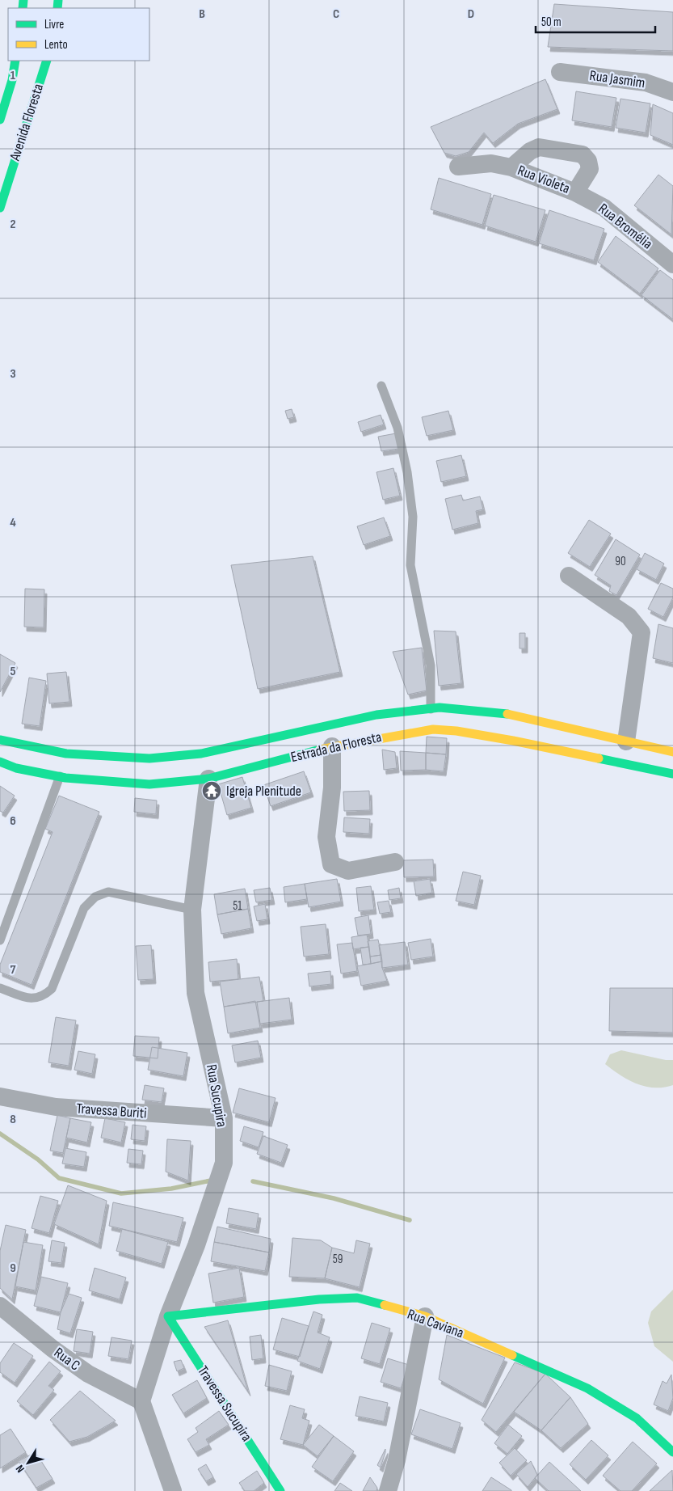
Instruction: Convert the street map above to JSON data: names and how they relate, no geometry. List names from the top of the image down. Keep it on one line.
{"streets":{"main road":["Avenida Floresta","Estrada da Floresta","Rua Caviana","Travessa Sucupira"],"street":["Rua Jasmim","Rua Violeta","Rua Bromélia","Rua Sucupira","Travessa Buriti","Rua C"]},"crossings":[["Rua Violeta","Rua Bromélia"],["Estrada da Floresta","Rua Sucupira"],["Rua Sucupira","Travessa Buriti"],["Rua Sucupira","Rua Caviana"],["Rua Sucupira","Rua C"],["Rua Sucupira","Travessa Sucupira"],["Rua Caviana","Travessa Sucupira"]],"places":{"temple":["Igreja Plenitude"]},"house_numbers":["90","51","59"],"legend":["Livre","Lento"],"scale_bar":"50 m","north":"bottom left","grid":{"columns":["B","C","D"],"rows":["1","2","3","4","5","6","7","8","9"]}}
